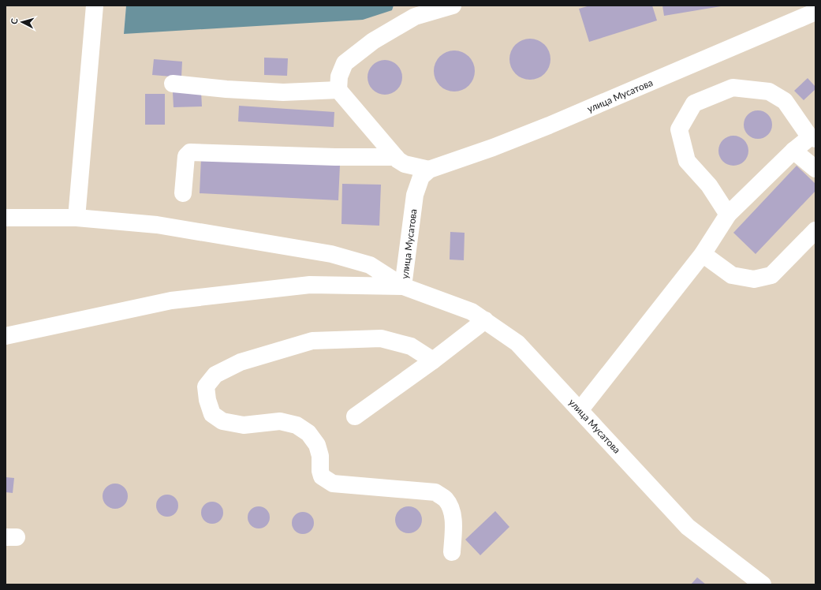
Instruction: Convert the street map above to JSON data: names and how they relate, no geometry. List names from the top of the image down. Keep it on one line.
{"streets":{"lane":["улица Мусатова"]},"north":"left"}
